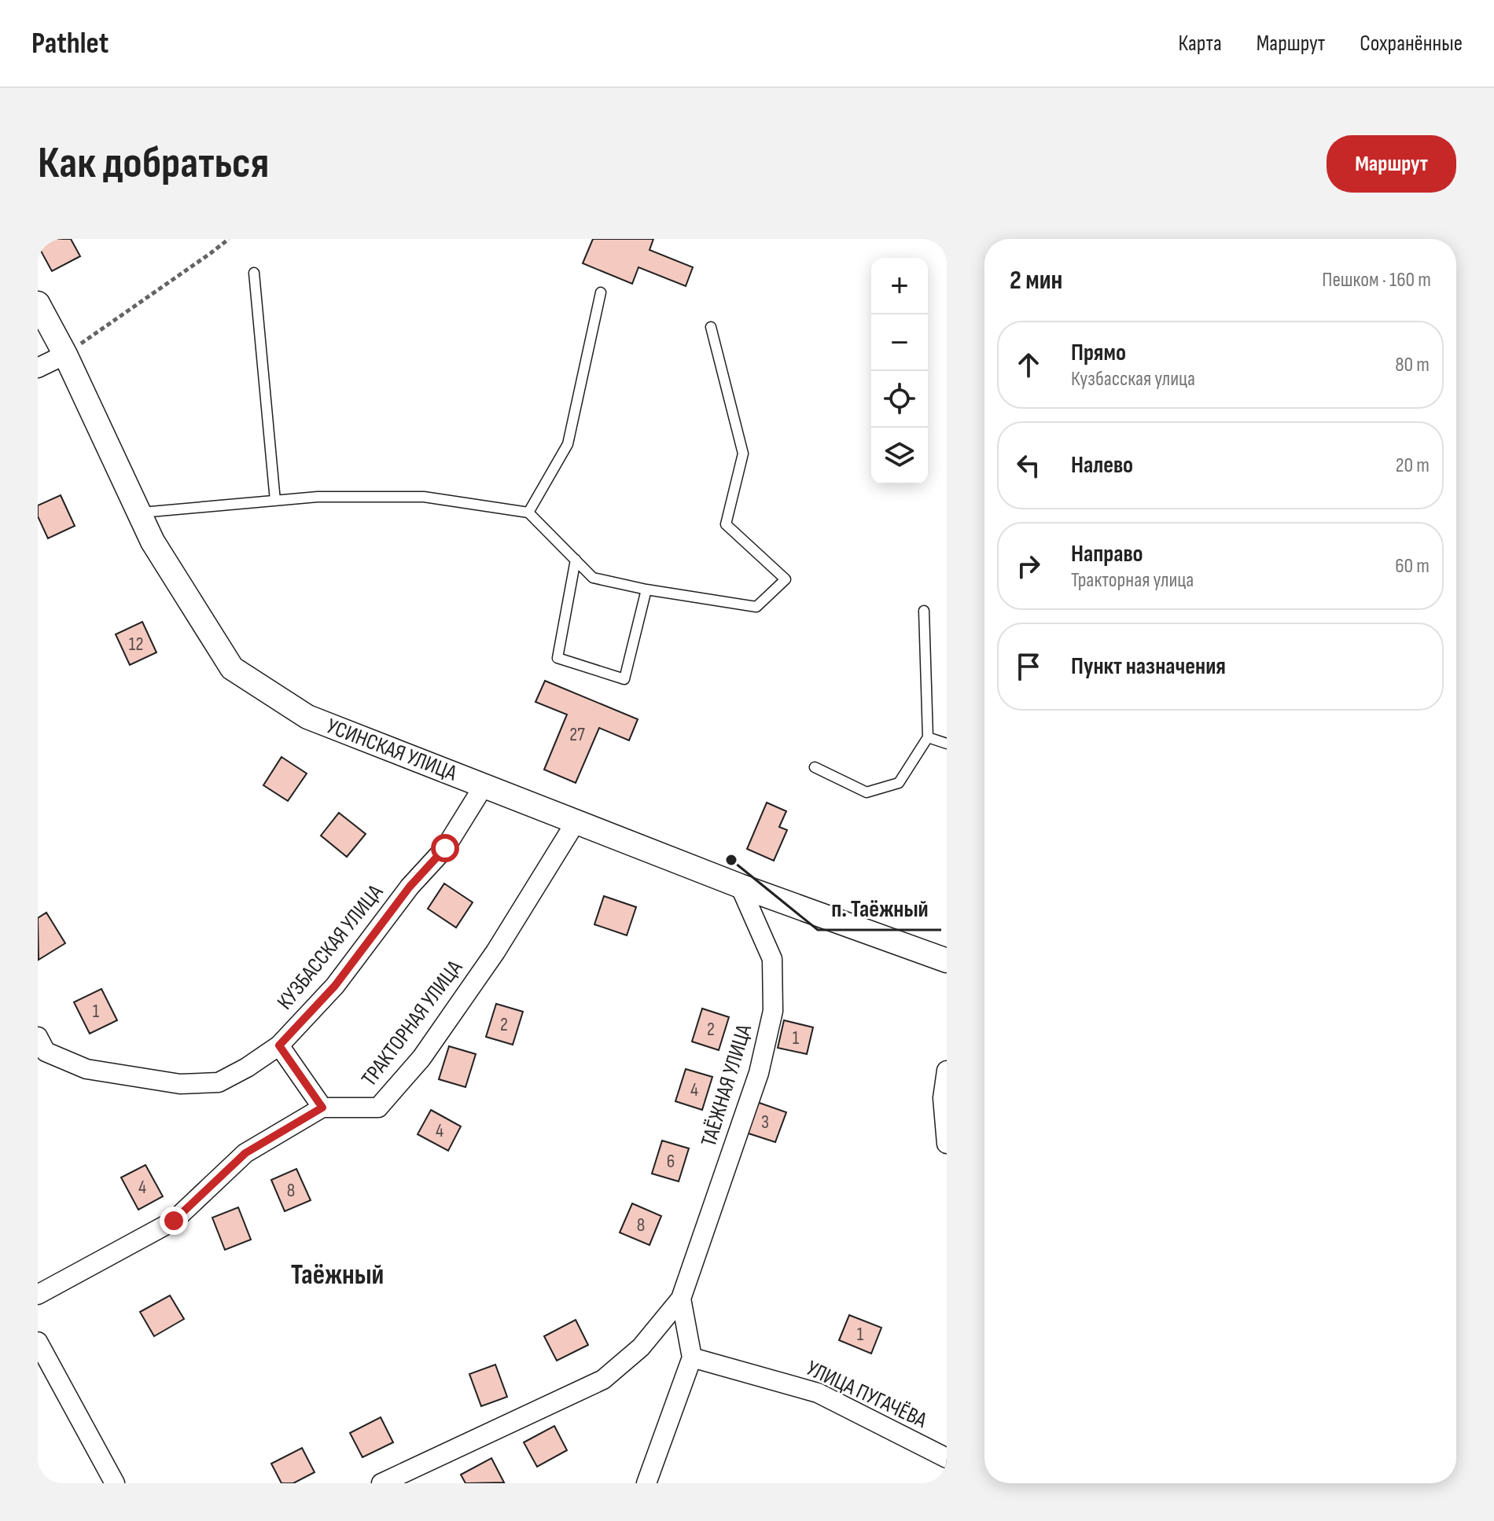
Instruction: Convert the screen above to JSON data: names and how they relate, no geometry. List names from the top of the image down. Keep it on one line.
{"streets":{"street":["УСИНСКАЯ УЛИЦА","КУЗБАССКАЯ УЛИЦА","ТРАКТОРНАЯ УЛИЦА","ТАЁЖНАЯ УЛИЦА","УЛИЦА ПУГАЧЁВА"]},"crossings":[["УСИНСКАЯ УЛИЦА","КУЗБАССКАЯ УЛИЦА"],["УСИНСКАЯ УЛИЦА","ТРАКТОРНАЯ УЛИЦА"],["УСИНСКАЯ УЛИЦА","ТАЁЖНАЯ УЛИЦА"],["ТАЁЖНАЯ УЛИЦА","УЛИЦА ПУГАЧЁВА"]],"districts":["Таёжный"],"places":["п. Таёжный"],"house_numbers":["12","27","1","2","2","1","4","3","4","6","4","8","8","1"],"page":{"header":"Pathlet","nav":["Карта","Маршрут","Сохранённые"],"buttons":"Маршрут","title":"Как добраться","heading":["2 мин","Пешком · 160 m"],"map_buttons":["+","−"],"list":[["Прямо","Кузбасская улица","80 m"],["Налево","20 m"],["Направо","Тракторная улица","60 m"],"Пункт назначения"]}}
